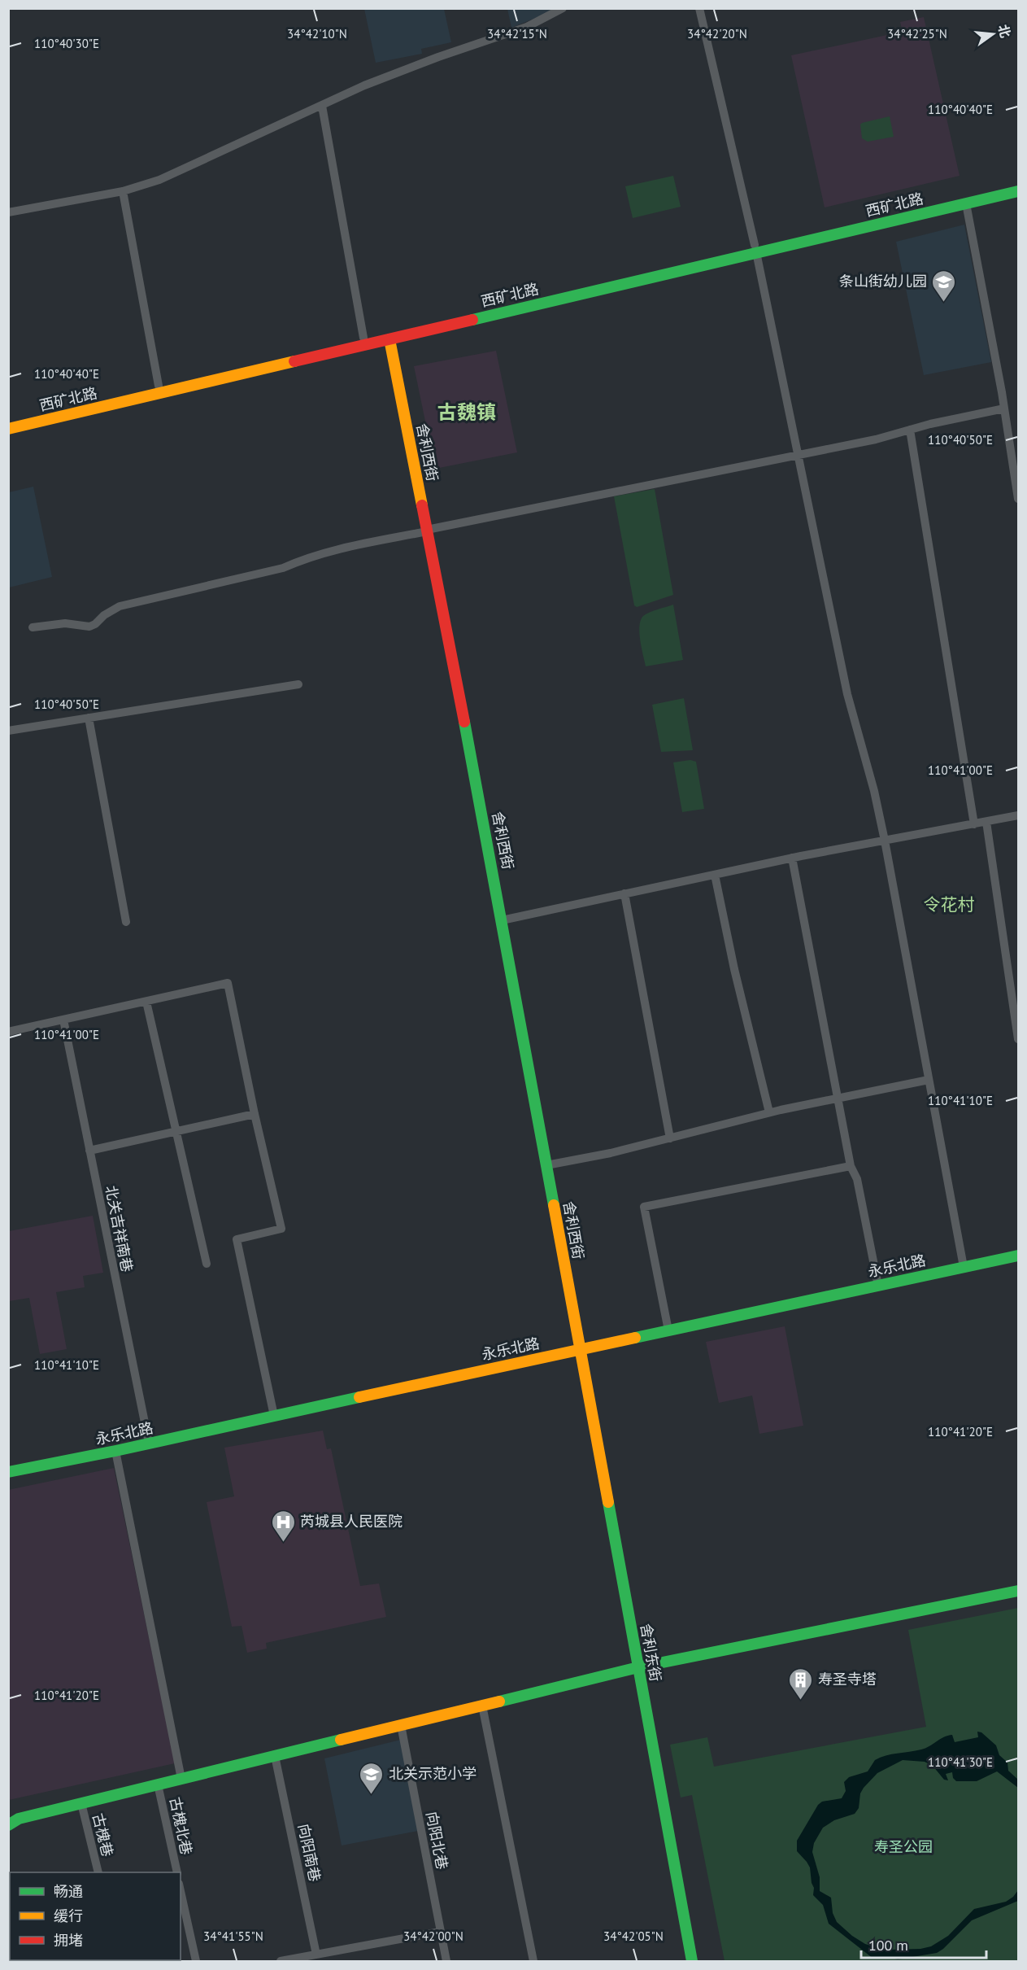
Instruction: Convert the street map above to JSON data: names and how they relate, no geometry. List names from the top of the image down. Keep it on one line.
{"streets":{"main road":["西矿北路","舍利西街","永乐北路","舍利东街"],"street":["北关吉祥南巷","古槐北巷","古槐巷","向阳北巷","向阳南巷"]},"crossings":[["西矿北路","舍利西街"],["舍利西街","永乐北路"],["舍利西街","舍利东街"],["北关吉祥南巷","永乐北路"],["永乐北路","舍利东街"]],"districts":["古魏镇","令花村"],"parks":["寿圣公园"],"places":{"school or university":["条山街幼儿园","北关示范小学"],"hospital":["芮城县人民医院"],"building":["寿圣寺塔"]},"legend":["畅通","缓行","拥堵"],"scale_bar":"100 m","north":"right","coordinates":["34°42'10\"N","34°42'15\"N","34°42'20\"N","34°42'25\"N","110°40'30\"E","110°40'40\"E","110°40'50\"E","110°41'00\"E","110°41'10\"E","110°41'20\"E","110°41'30\"E","34°41'55\"N","34°42'00\"N","34°42'05\"N"]}
